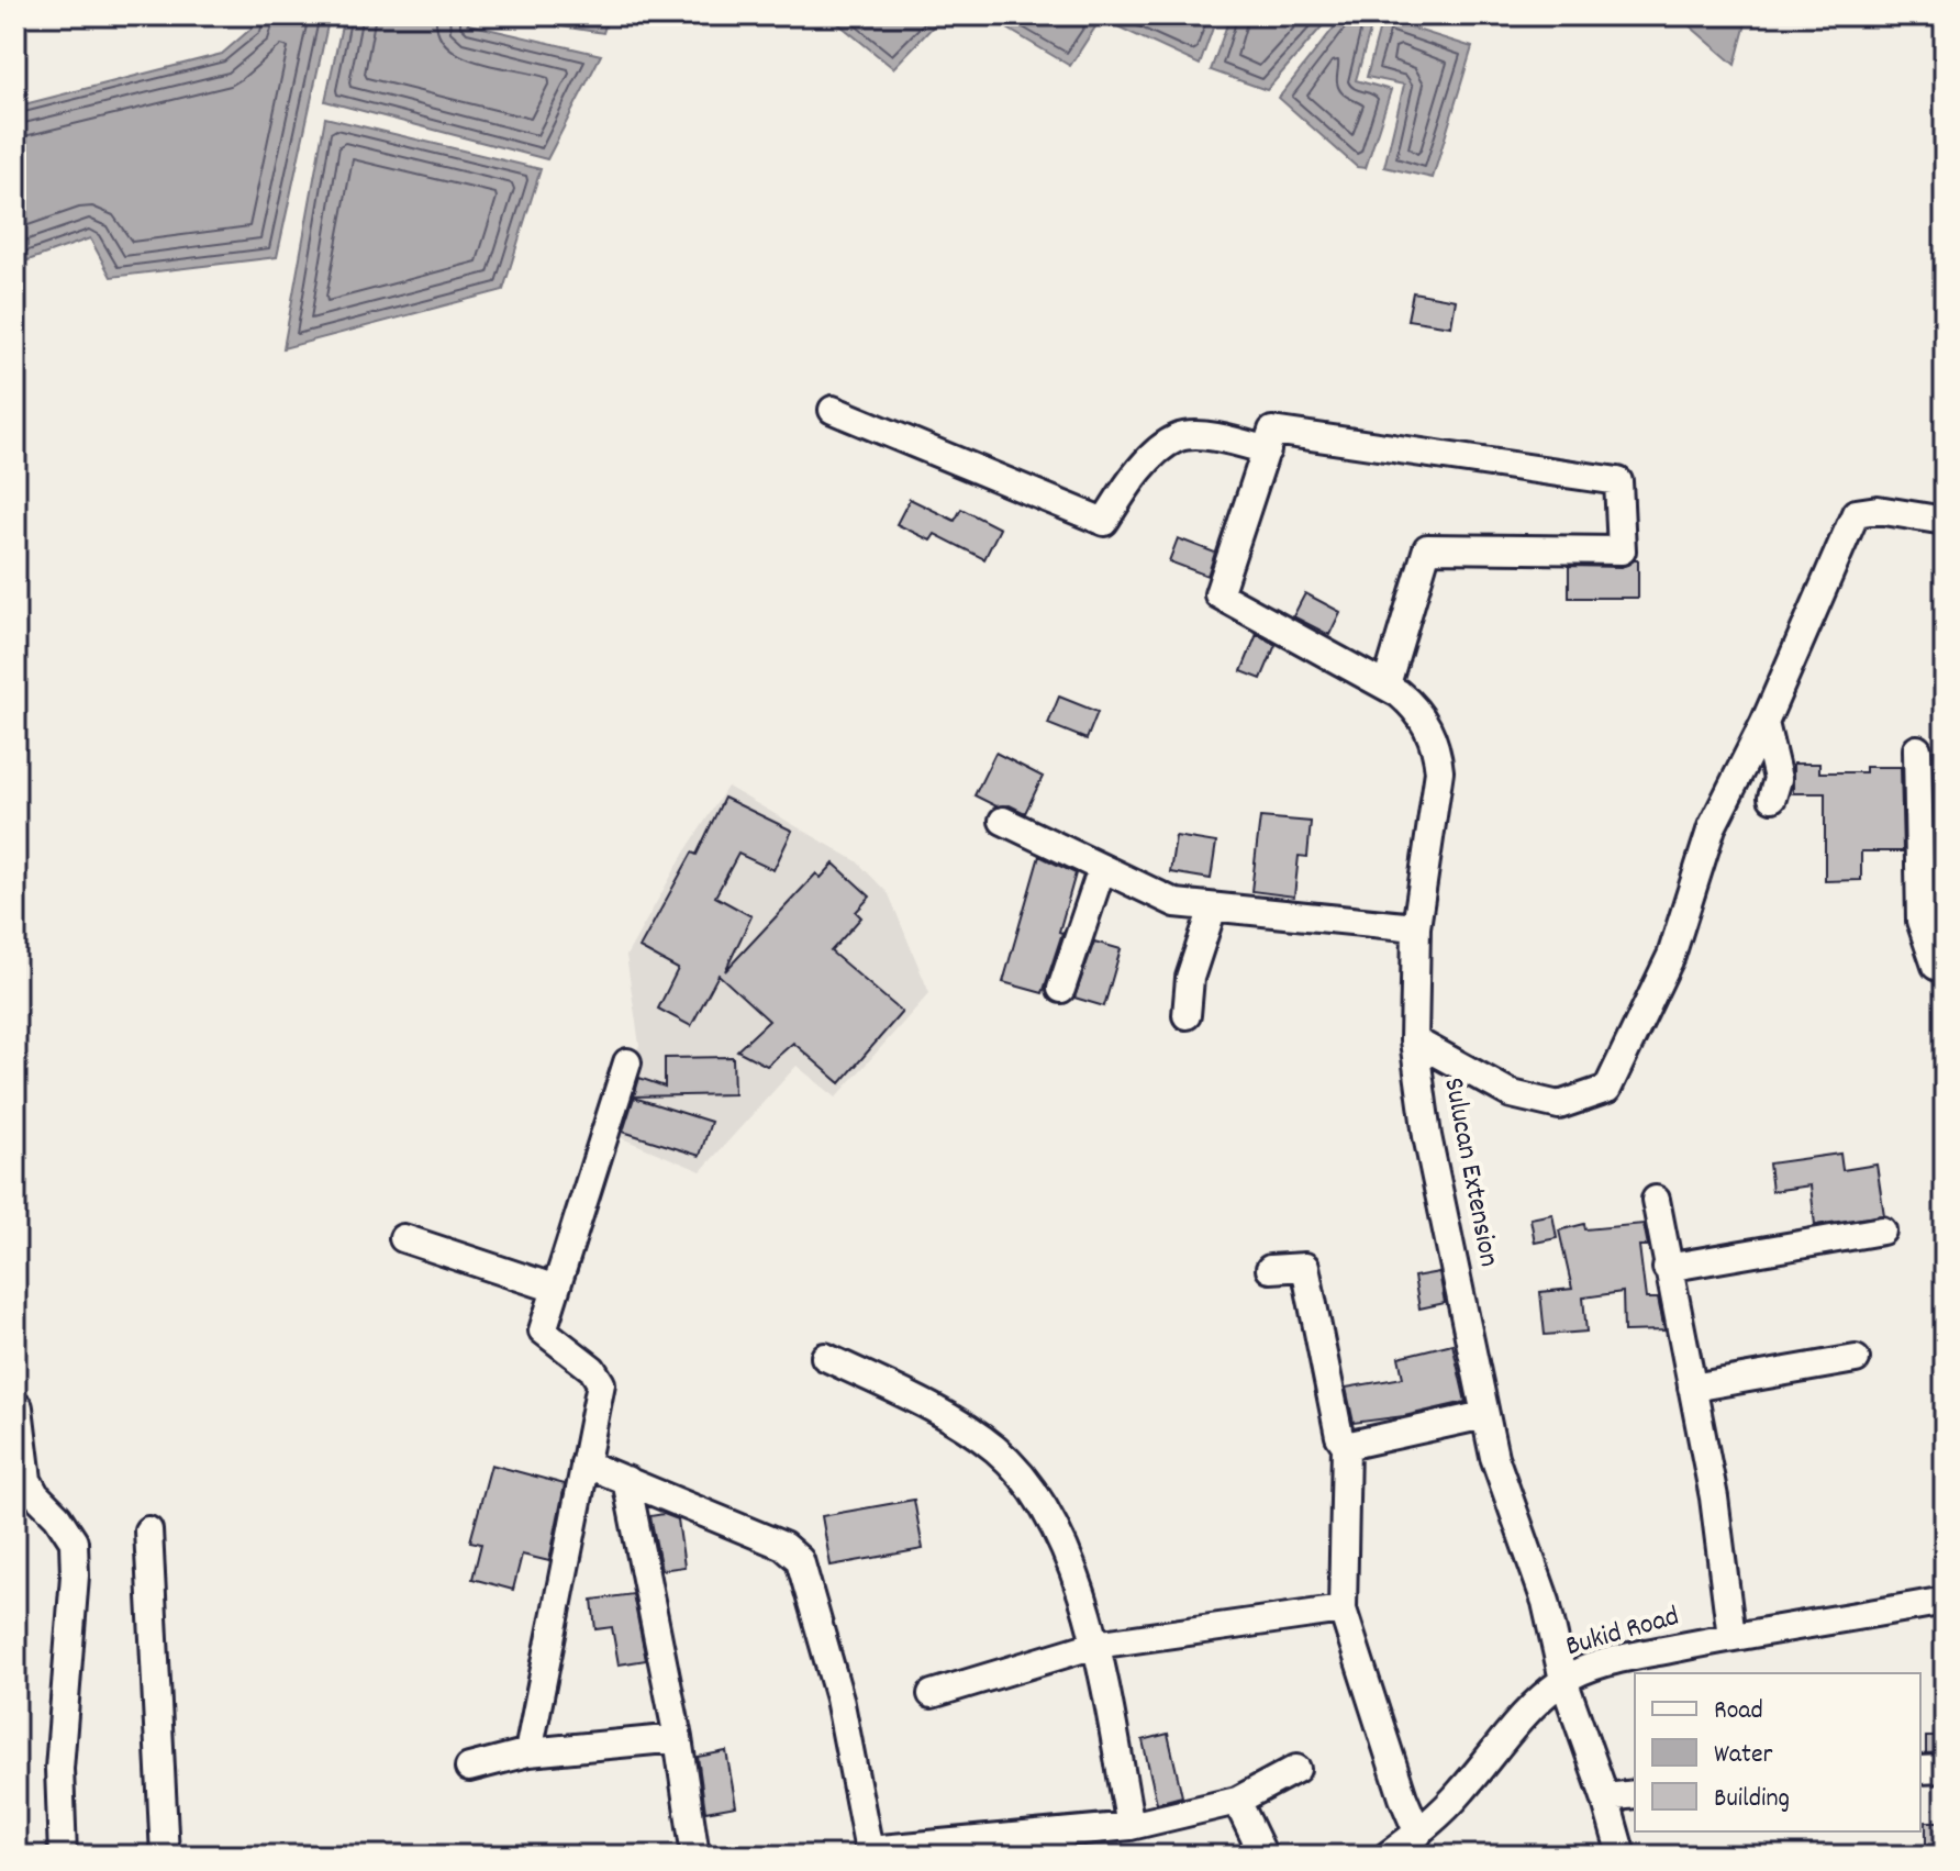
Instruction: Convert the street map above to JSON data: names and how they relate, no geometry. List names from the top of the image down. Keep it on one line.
{"streets":{"street":["Sulucan Extension","Bukid Road"]},"crossings":[["Sulucan Extension","Bukid Road"]],"legend":["Road","Water","Building"]}
